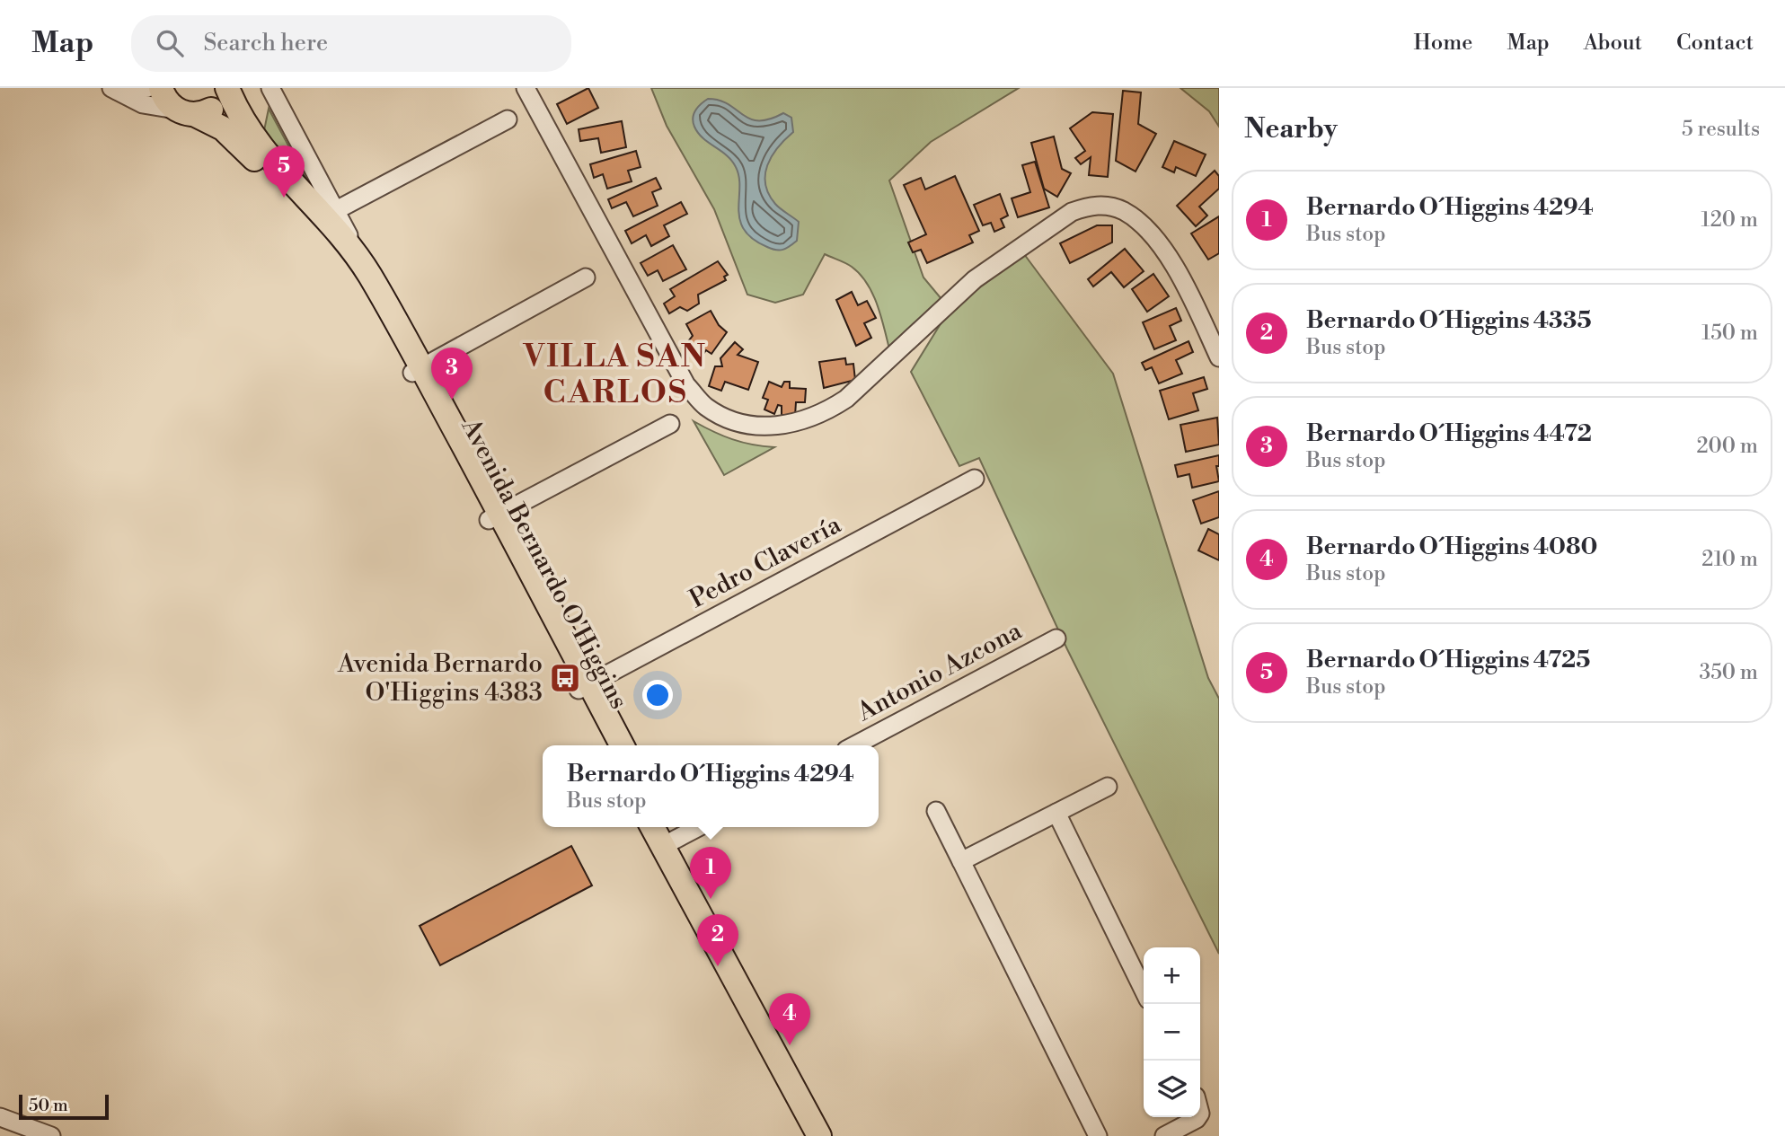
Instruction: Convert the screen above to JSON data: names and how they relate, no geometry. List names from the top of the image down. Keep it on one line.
{"streets":{"main road":["Avenida Bernardo O'Higgins"],"street":["Pedro Clavería","Antonio Azcona"]},"crossings":[["Pedro Clavería","Avenida Bernardo O'Higgins"]],"districts":["VILLA SAN CARLOS"],"places":{"bus stop":["Avenida Bernardo O'Higgins 4383"]},"scale_bar":"50 m","page":{"header":"Map","search":"Search here","nav":["Home","Map","About","Contact"],"heading":["Nearby","5 results"],"pins":["5","3","1","2","4"],"list":[{"mark":"1","name":"Bernardo O´Higgins 4294","note":"Bus stop","value":"120 m"},{"mark":"2","name":"Bernardo O´Higgins 4335","note":"Bus stop","value":"150 m"},{"mark":"3","name":"Bernardo O´Higgins 4472","note":"Bus stop","value":"200 m"},{"mark":"4","name":"Bernardo O´Higgins 4080","note":"Bus stop","value":"210 m"},{"mark":"5","name":"Bernardo O´Higgins 4725","note":"Bus stop","value":"350 m"}],"popup":["Bernardo O´Higgins 4294","Bus stop"],"map_buttons":["+","−"],"scale":"50 m"}}
